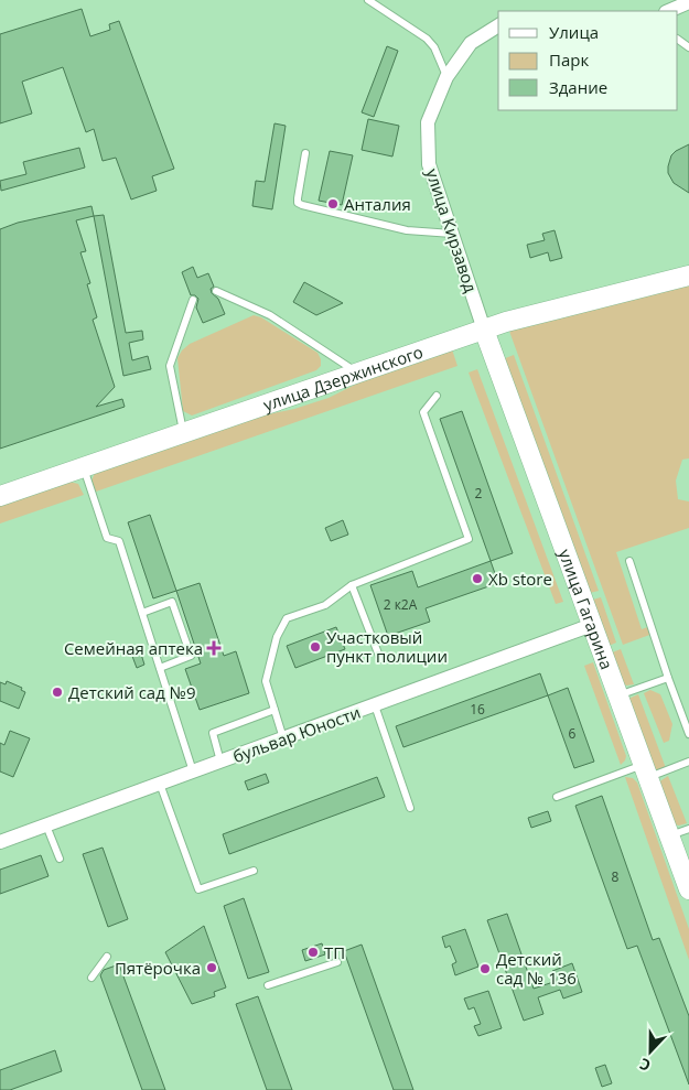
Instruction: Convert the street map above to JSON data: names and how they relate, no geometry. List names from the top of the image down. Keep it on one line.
{"streets":{"main road":["улица Дзержинского","улица Гагарина"],"street":["улица Кирзавод","бульвар Юности"]},"crossings":[["улица Кирзавод","улица Дзержинского"],["улица Кирзавод","улица Гагарина"],["улица Дзержинского","улица Гагарина"],["улица Гагарина","бульвар Юности"]],"places":{"other":["Анталия","Xb store","Участковый пункт полиции","Детский сад №9","ТП","Пятёрочка","Детский сад № 136"],"health":["Семейная аптека"]},"house_numbers":["2","2 к2А","16","6","8"],"legend":["Улица","Парк","Здание"],"north":"bottom"}
